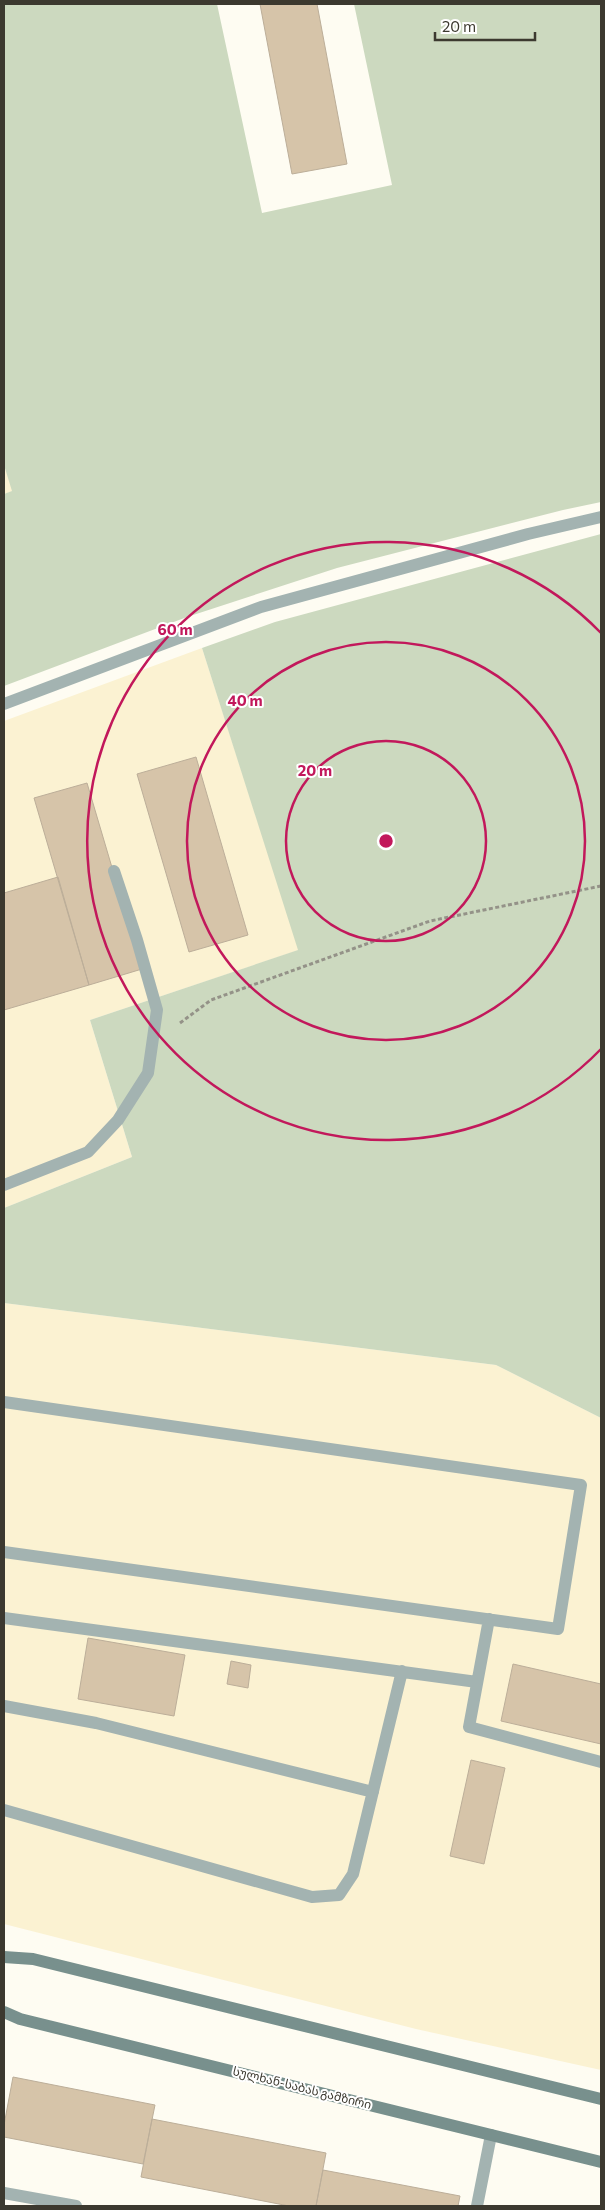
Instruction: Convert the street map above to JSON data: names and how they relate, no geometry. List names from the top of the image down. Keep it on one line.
{"streets":{"main road":["სულხან-საბას გამზირი"]},"scale_bar":"20 m","rings":["60 m","40 m","20 m"]}
